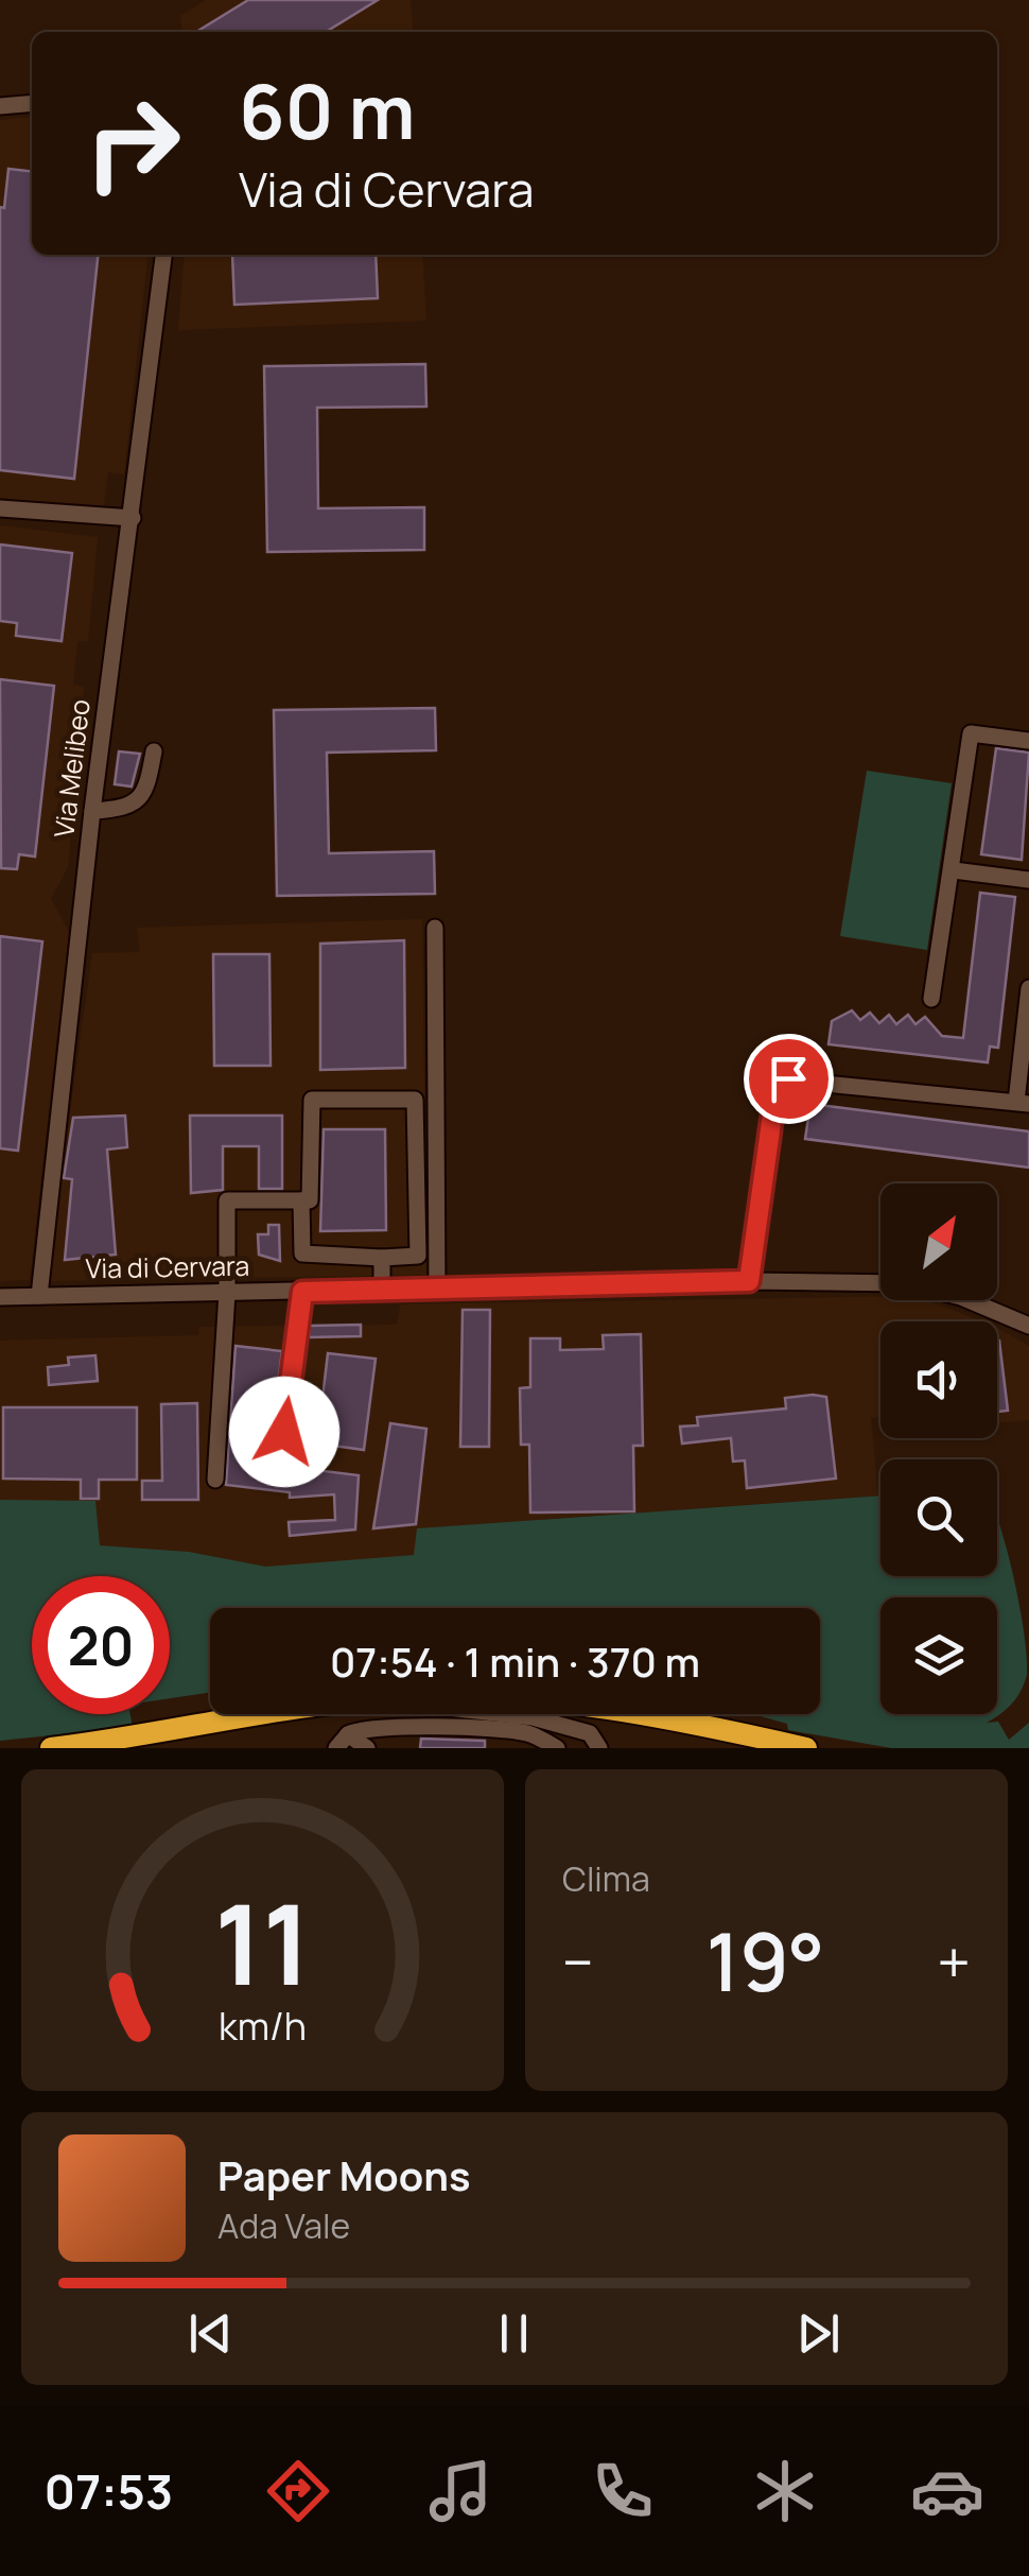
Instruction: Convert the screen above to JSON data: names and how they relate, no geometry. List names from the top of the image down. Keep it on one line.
{"streets":{"street":["Via Melibeo","Via di Cervara"]},"crossings":[["Via Melibeo","Via di Cervara"]],"north":"top right","page":{"turn":["60 m","Via di Cervara"],"limit":"20","trip":"07:54 · 1 min · 370 m","tile":"Clima","heat":["−","19°","+"],"song":["Paper Moons","Ada Vale"],"tabs":"07:53","gauge":["11","km/h"]}}
